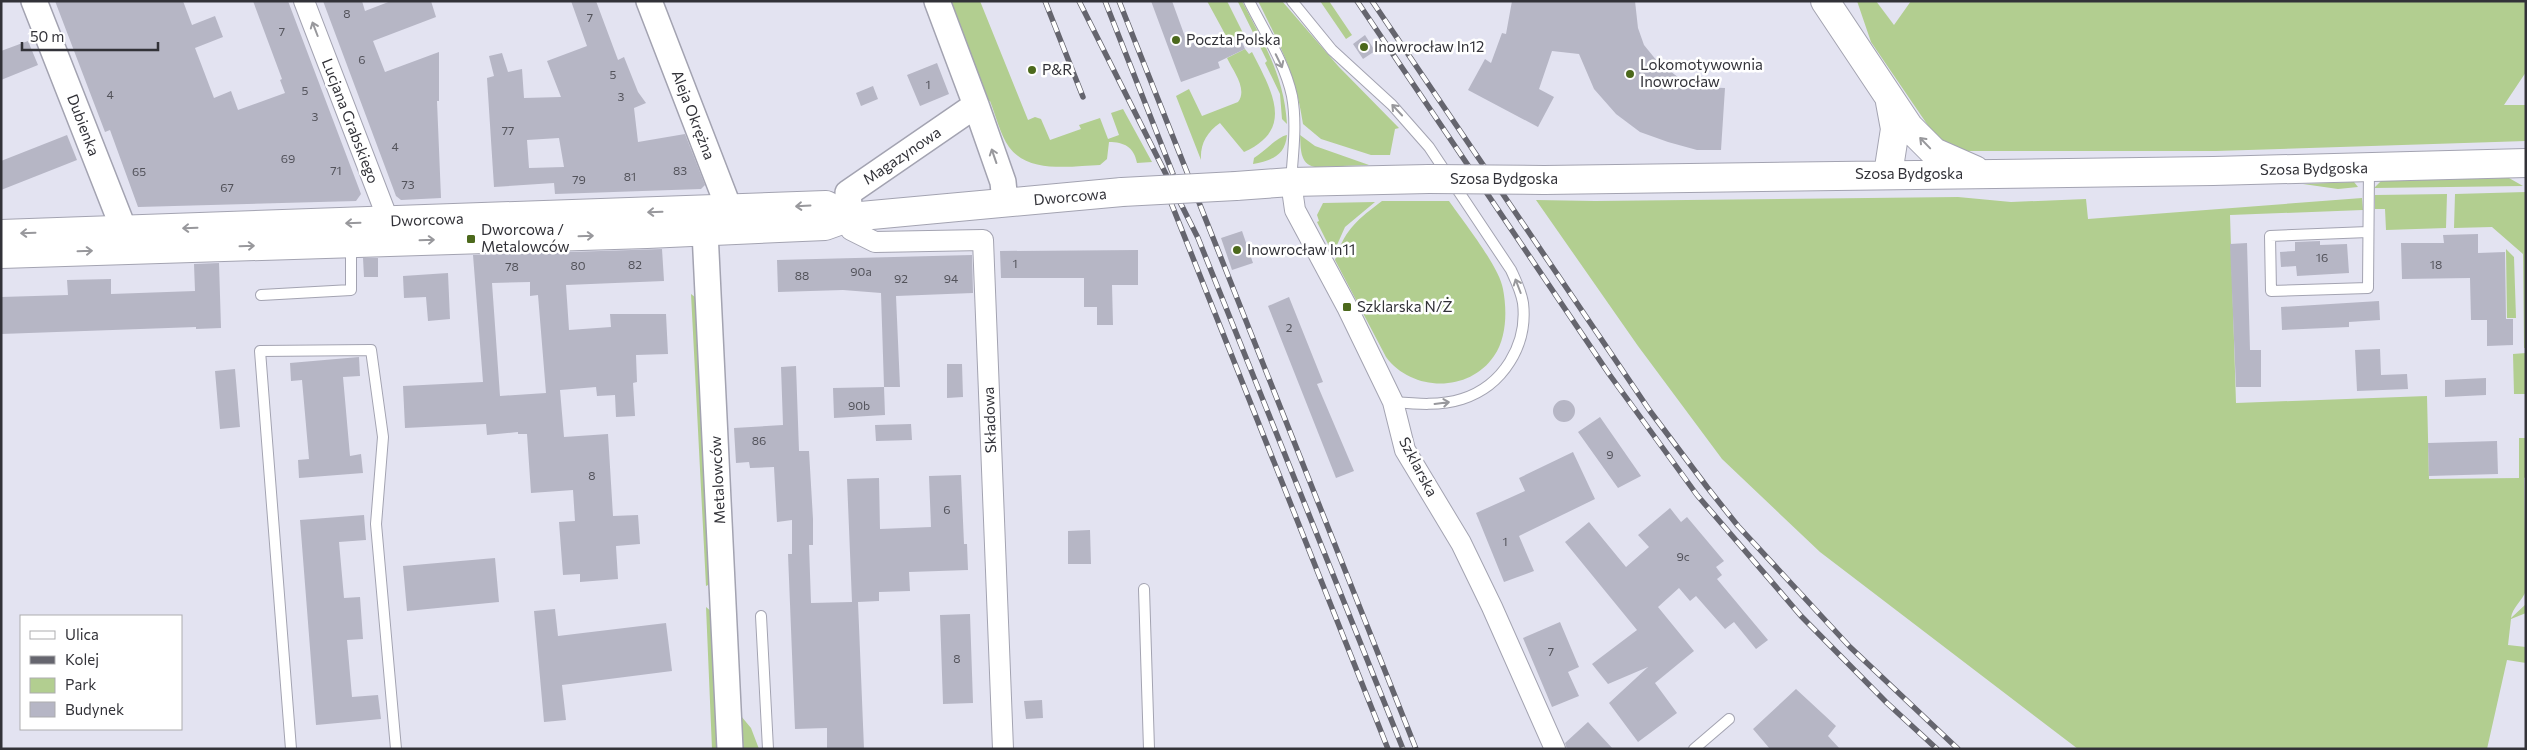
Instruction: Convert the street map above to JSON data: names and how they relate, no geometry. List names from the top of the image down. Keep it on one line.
{"streets":{"main road":["Szosa Bydgoska","Dworcowa"],"street":["Aleja Okrężna","Lucjana Grabskiego","Dubienka","Magazynowa","Składowa","Szklarska","Metalowców"]},"crossings":[["Aleja Okrężna","Dworcowa"],["Aleja Okrężna","Metalowców"],["Lucjana Grabskiego","Dworcowa"],["Dubienka","Dworcowa"],["Magazynowa","Dworcowa"],["Magazynowa","Składowa"],["Szosa Bydgoska","Dworcowa"],["Szosa Bydgoska","Szklarska"],["Dworcowa","Składowa"],["Dworcowa","Szklarska"],["Dworcowa","Metalowców"]],"one_way":["Lucjana Grabskiego"],"places":{"other":["Poczta Polska","Inowrocław In12","P&R","Lokomotywownia Inowrocław","Inowrocław In11"],"transit":["Dworcowa / Metalowców","Szklarska N/Ż"]},"house_numbers":["8","7","7","6","5","1","5","4","3","3","77","4","69","71","83","65","81","79","73","67","16","1","82","18","80","78","90a","88","92","94","2","90b","86","9","8","6","1","9c","7","8"],"legend":["Ulica","Kolej","Park","Budynek"],"scale_bar":"50 m"}
